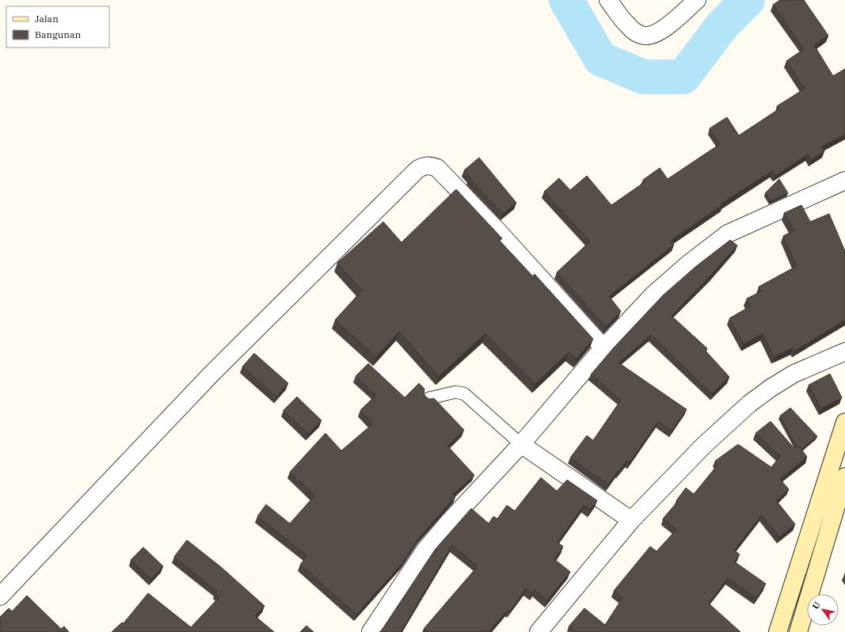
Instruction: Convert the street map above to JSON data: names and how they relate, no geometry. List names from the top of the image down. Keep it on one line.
{"legend":["Jalan","Bangunan"],"north":"top left"}
